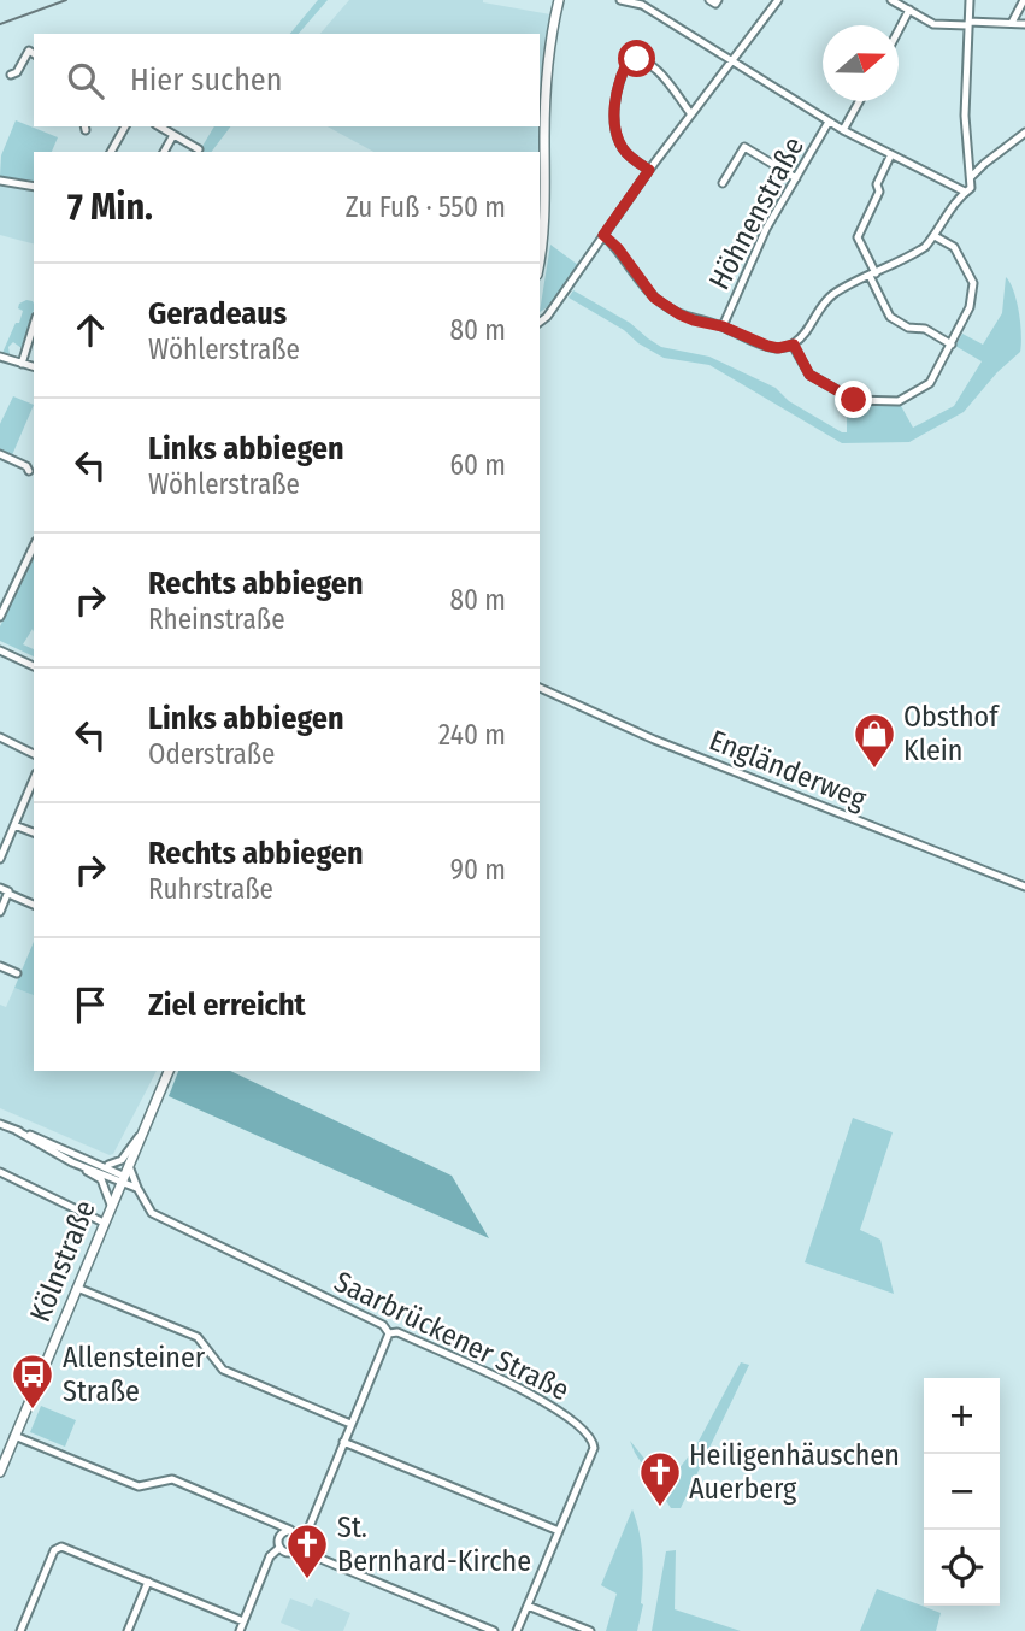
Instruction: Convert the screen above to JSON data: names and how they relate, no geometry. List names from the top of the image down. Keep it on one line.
{"streets":{"main road":["Kölnstraße"],"street":["Höhnenstraße","Engländerweg","Saarbrückener Straße"]},"crossings":[["Kölnstraße","Saarbrückener Straße"]],"places":{"shop":["Obsthof Klein"],"bus stop":["Allensteiner Straße"],"church":["Heiligenhäuschen Auerberg","St. Bernhard-Kirche"]},"north":"right","page":{"search":"Hier suchen","heading":["7 Min.","Zu Fuß · 550 m"],"list":[["Geradeaus","Wöhlerstraße","80 m"],["Links abbiegen","Wöhlerstraße","60 m"],["Rechts abbiegen","Rheinstraße","80 m"],["Links abbiegen","Oderstraße","240 m"],["Rechts abbiegen","Ruhrstraße","90 m"],"Ziel erreicht"],"map_buttons":["+","−"]}}
